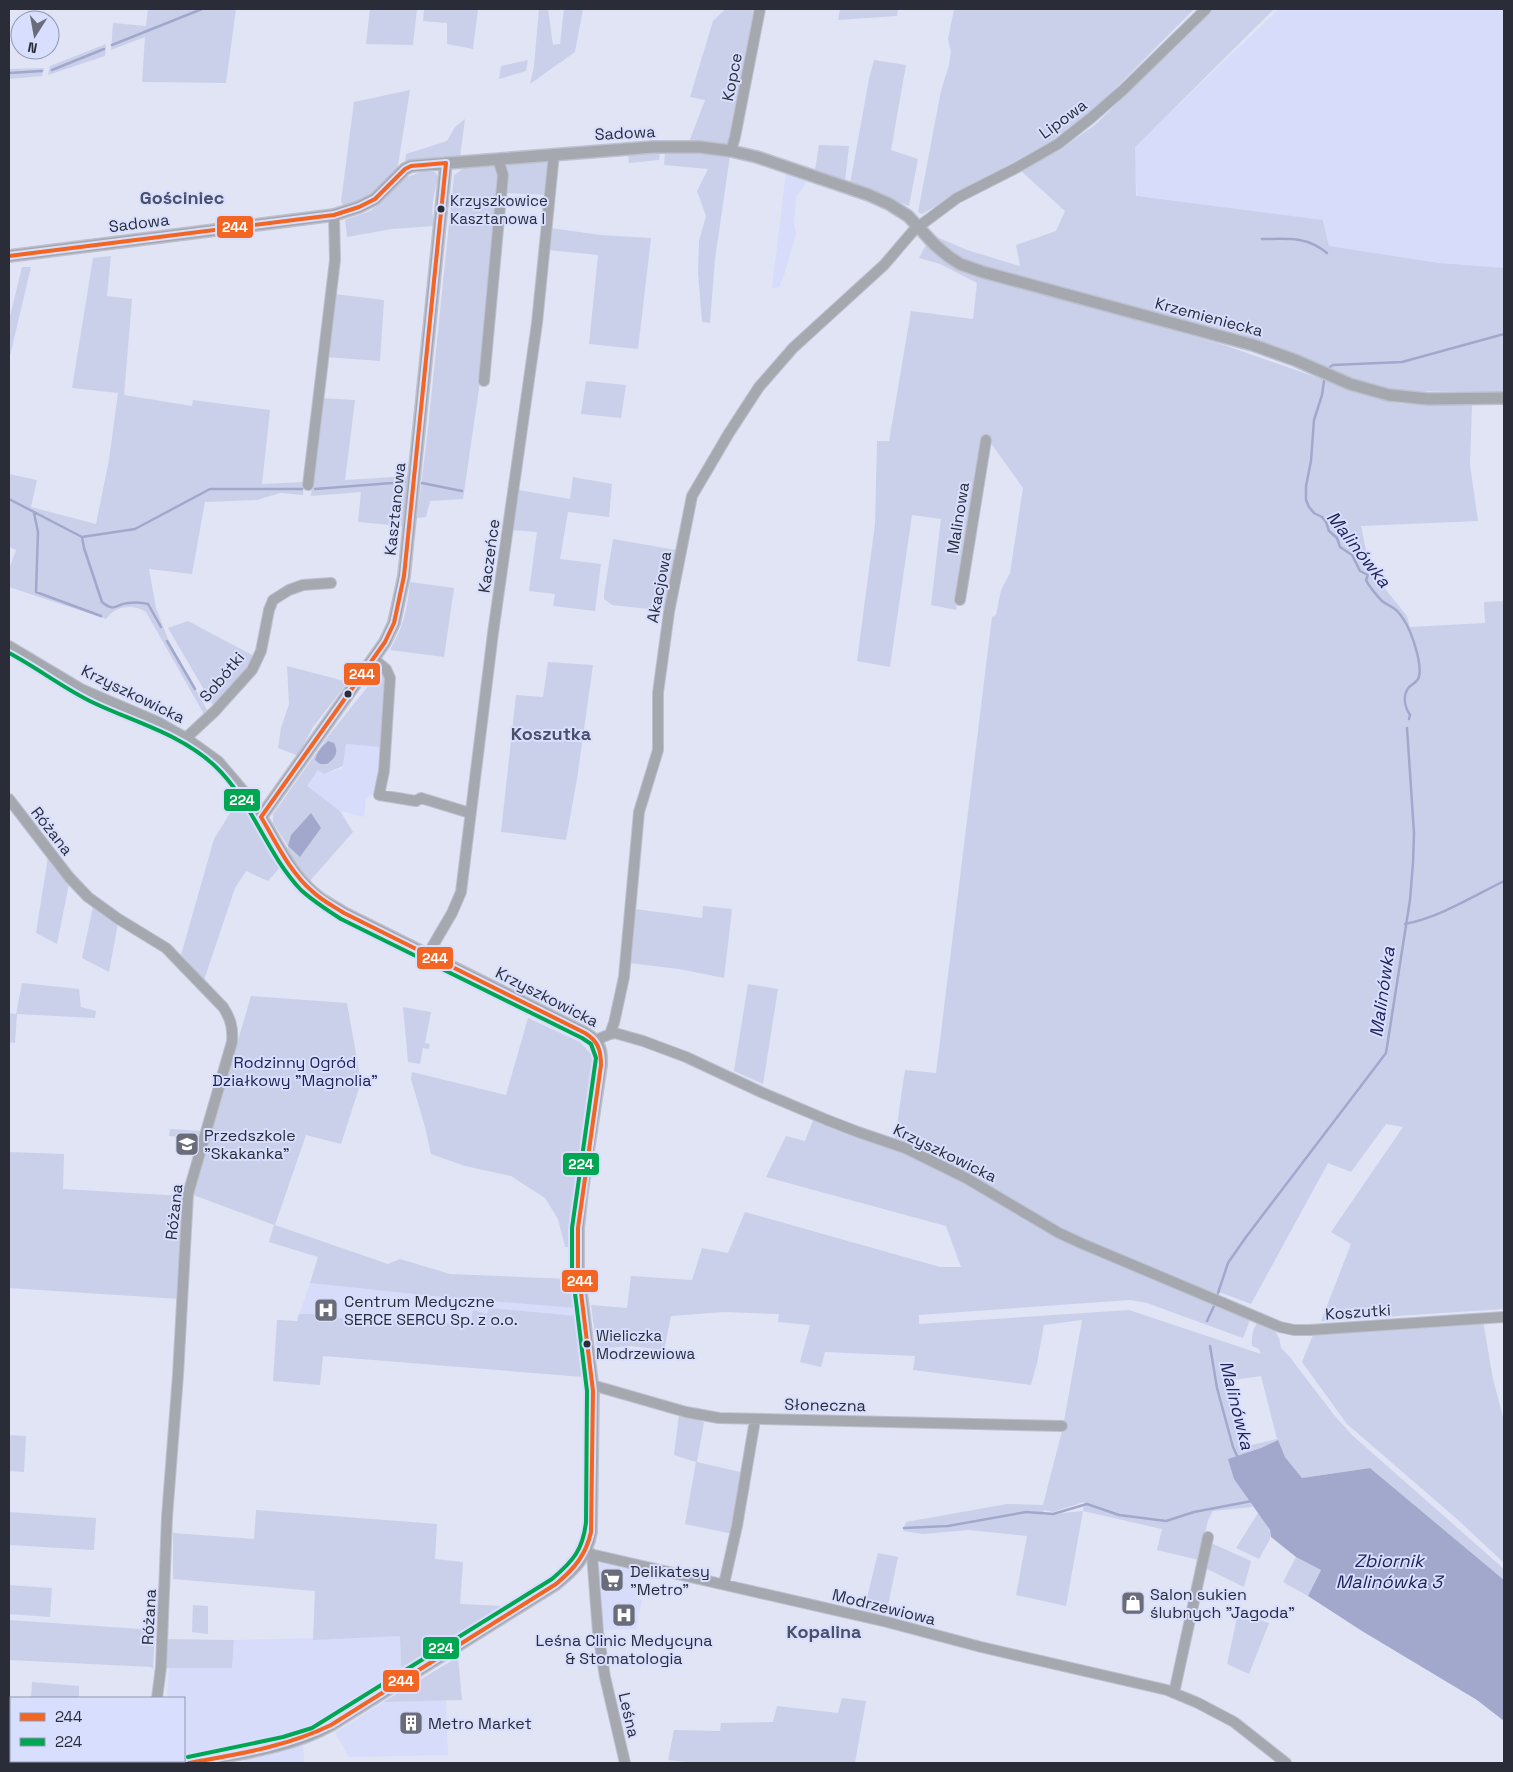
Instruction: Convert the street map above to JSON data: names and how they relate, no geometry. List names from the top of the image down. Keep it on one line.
{"streets":{"street":["Kopce","Lipowa","Sadowa","Krzemieniecka","Kasztanowa","Malinowa","Kaczeńce","Akacjowa","Sobótki","Krzyszkowicka","Różana","Koszutki","Słoneczna","Modrzewiowa","Leśna"]},"crossings":[["Kopce","Sadowa"],["Lipowa","Sadowa"],["Lipowa","Krzemieniecka"],["Lipowa","Akacjowa"],["Sadowa","Krzemieniecka"],["Sadowa","Kasztanowa"],["Sadowa","Kaczeńce"],["Sadowa","Akacjowa"],["Krzemieniecka","Akacjowa"],["Kasztanowa","Krzyszkowicka"],["Kaczeńce","Krzyszkowicka"],["Akacjowa","Krzyszkowicka"],["Sobótki","Krzyszkowicka"],["Krzyszkowicka","Koszutki"],["Modrzewiowa","Leśna"]],"districts":["Gościniec","Koszutka","Kopalina"],"water":["Malinówka","Zbiornik Malinówka 3"],"parks":["Rodzinny Ogród Działkowy \"Magnolia\""],"places":{"other":["Krzyszkowice Kasztanowa I","Wieliczka Modrzewiowa"],"school or university":["Przedszkole \"Skakanka\""],"hospital":["Centrum Medyczne SERCE SERCU Sp. z o.o.","Leśna Clinic Medycyna & Stomatologia"],"supermarket":["Delikatesy \"Metro\""],"shop":["Salon sukien ślubnych \"Jagoda\""],"building":["Metro Market"]},"lines":["transit line 244","transit line 224"],"legend":["244","224"],"north":"bottom"}
